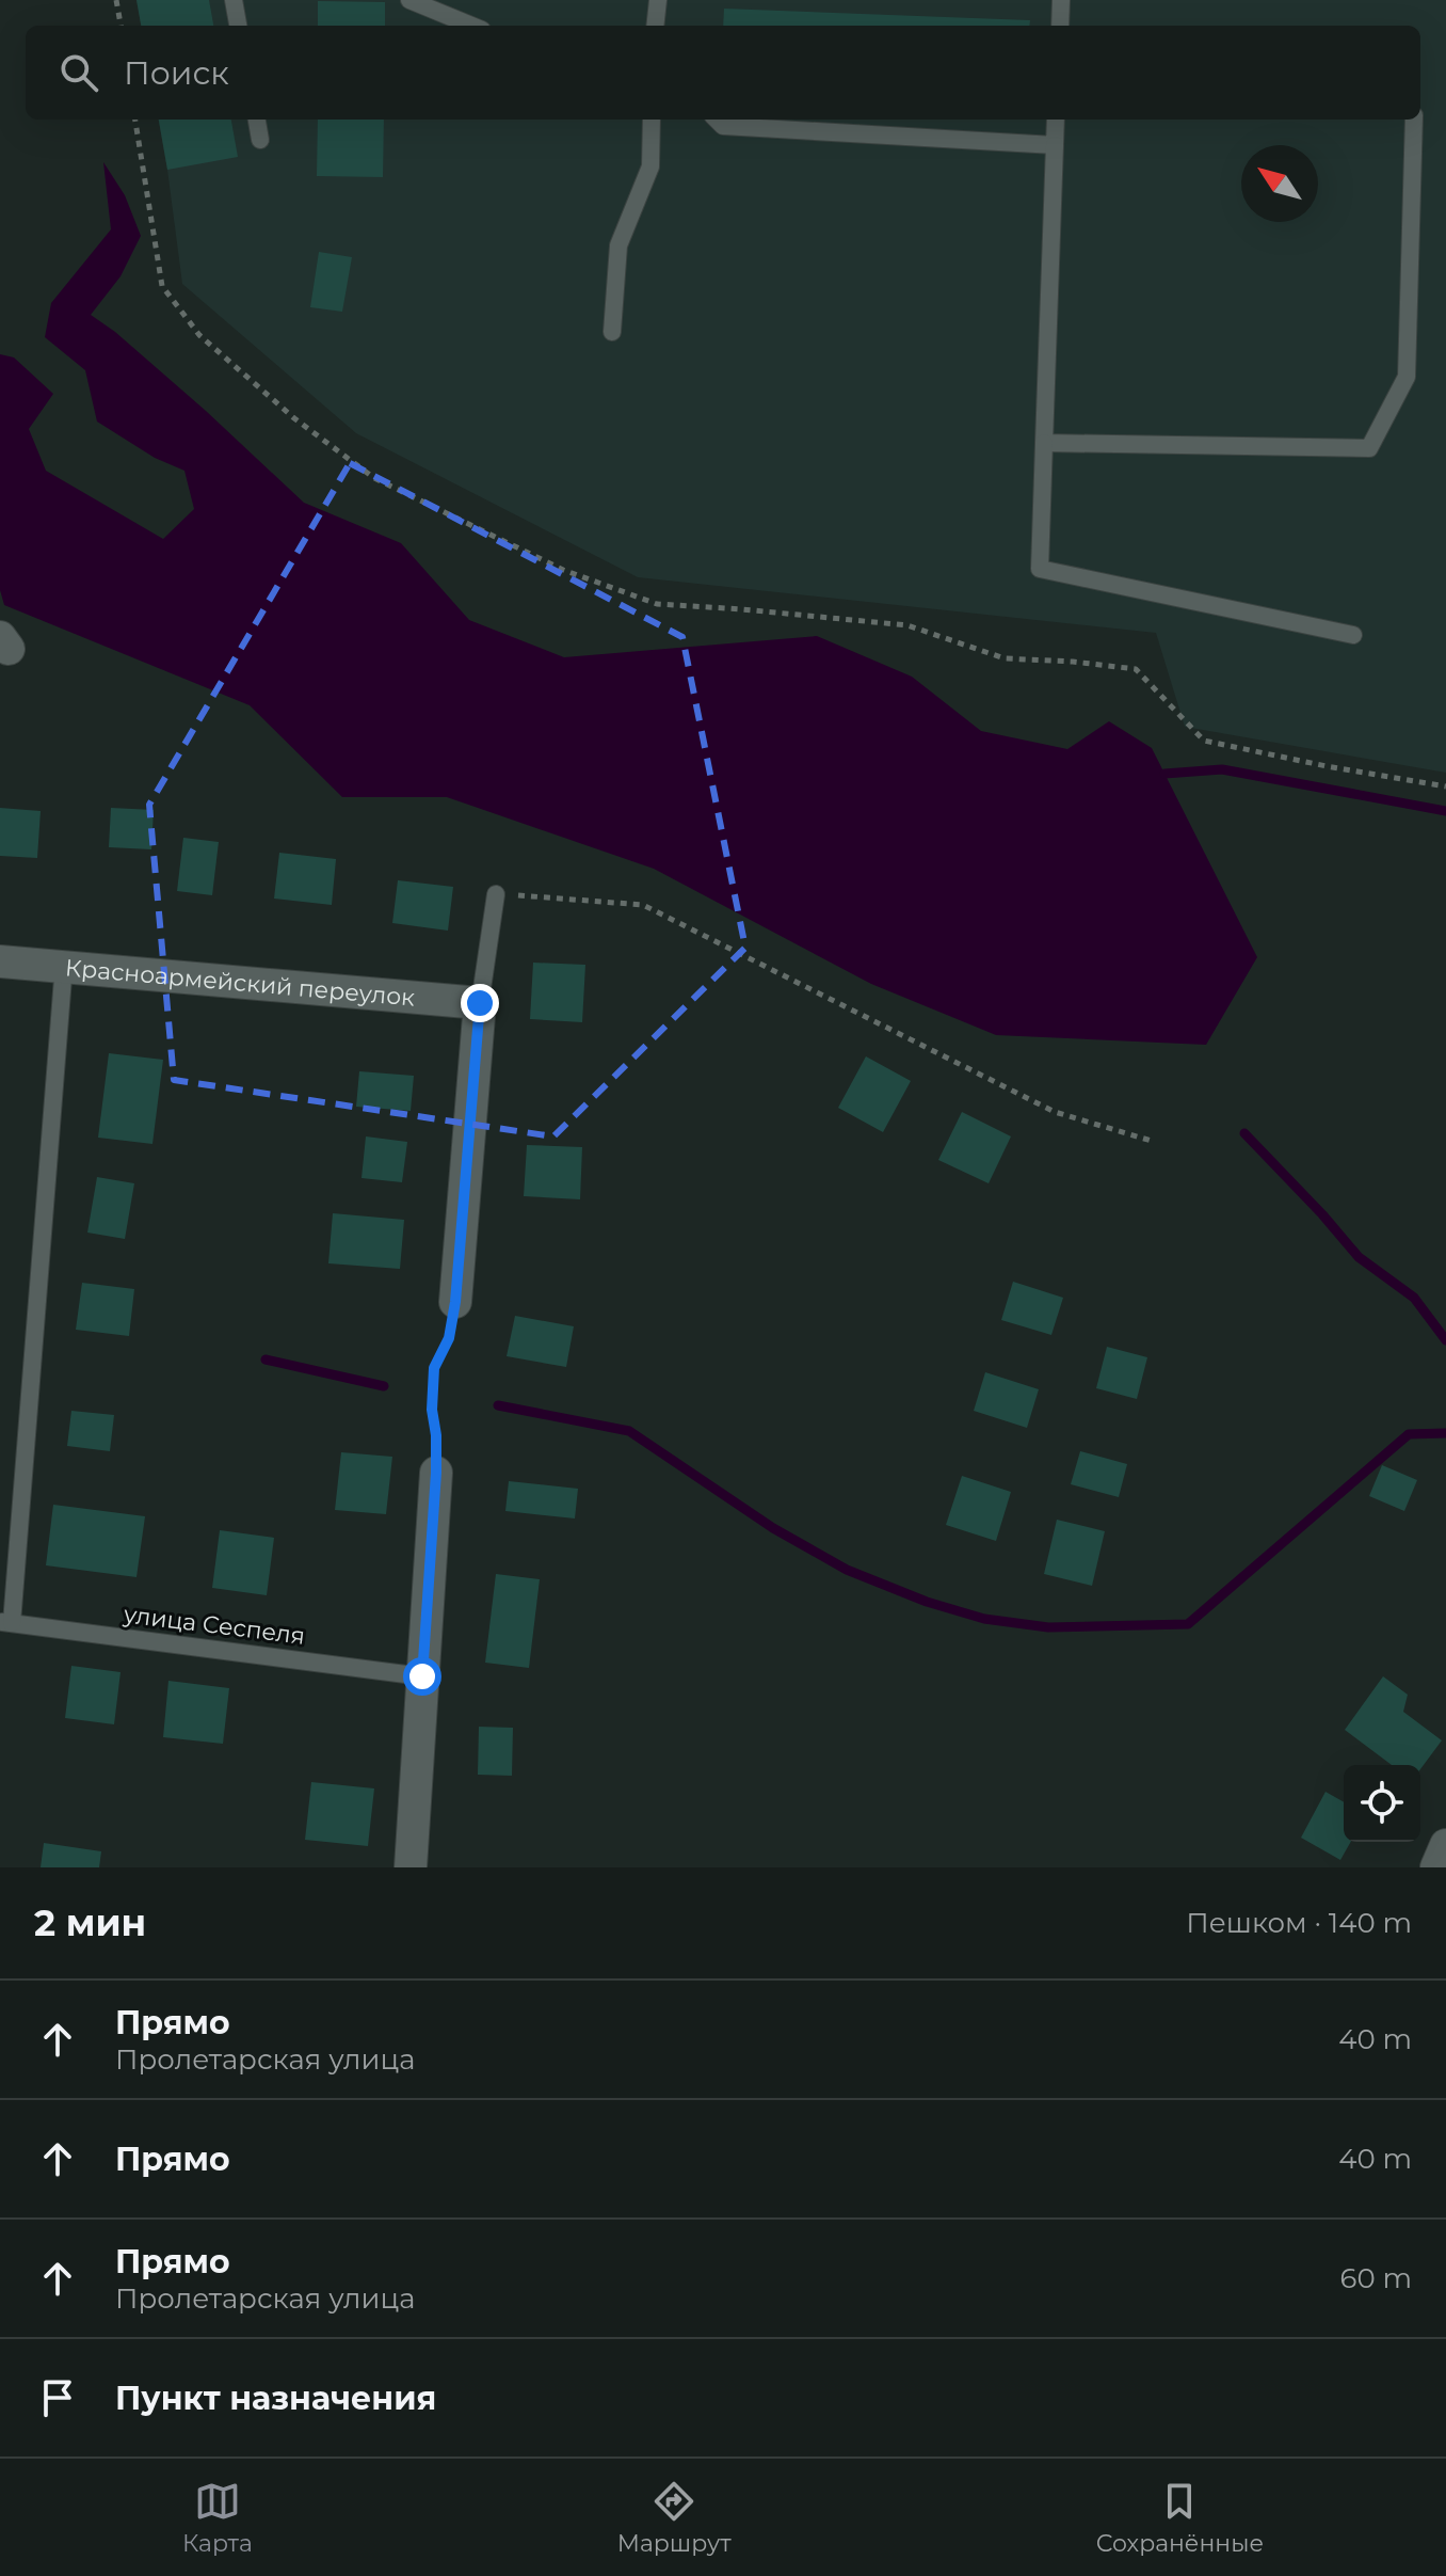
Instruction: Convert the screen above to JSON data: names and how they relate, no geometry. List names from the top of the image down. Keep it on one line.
{"streets":{"street":["Красноармейский переулок"],"lane":["улица Сеспеля"]},"north":"top left","page":{"search":"Поиск","heading":["2 мин","Пешком · 140 m"],"list":[["Прямо","Пролетарская улица","40 m"],["Прямо","40 m"],["Прямо","Пролетарская улица","60 m"],"Пункт назначения"],"nav":["Карта","Маршрут","Сохранённые"]}}
